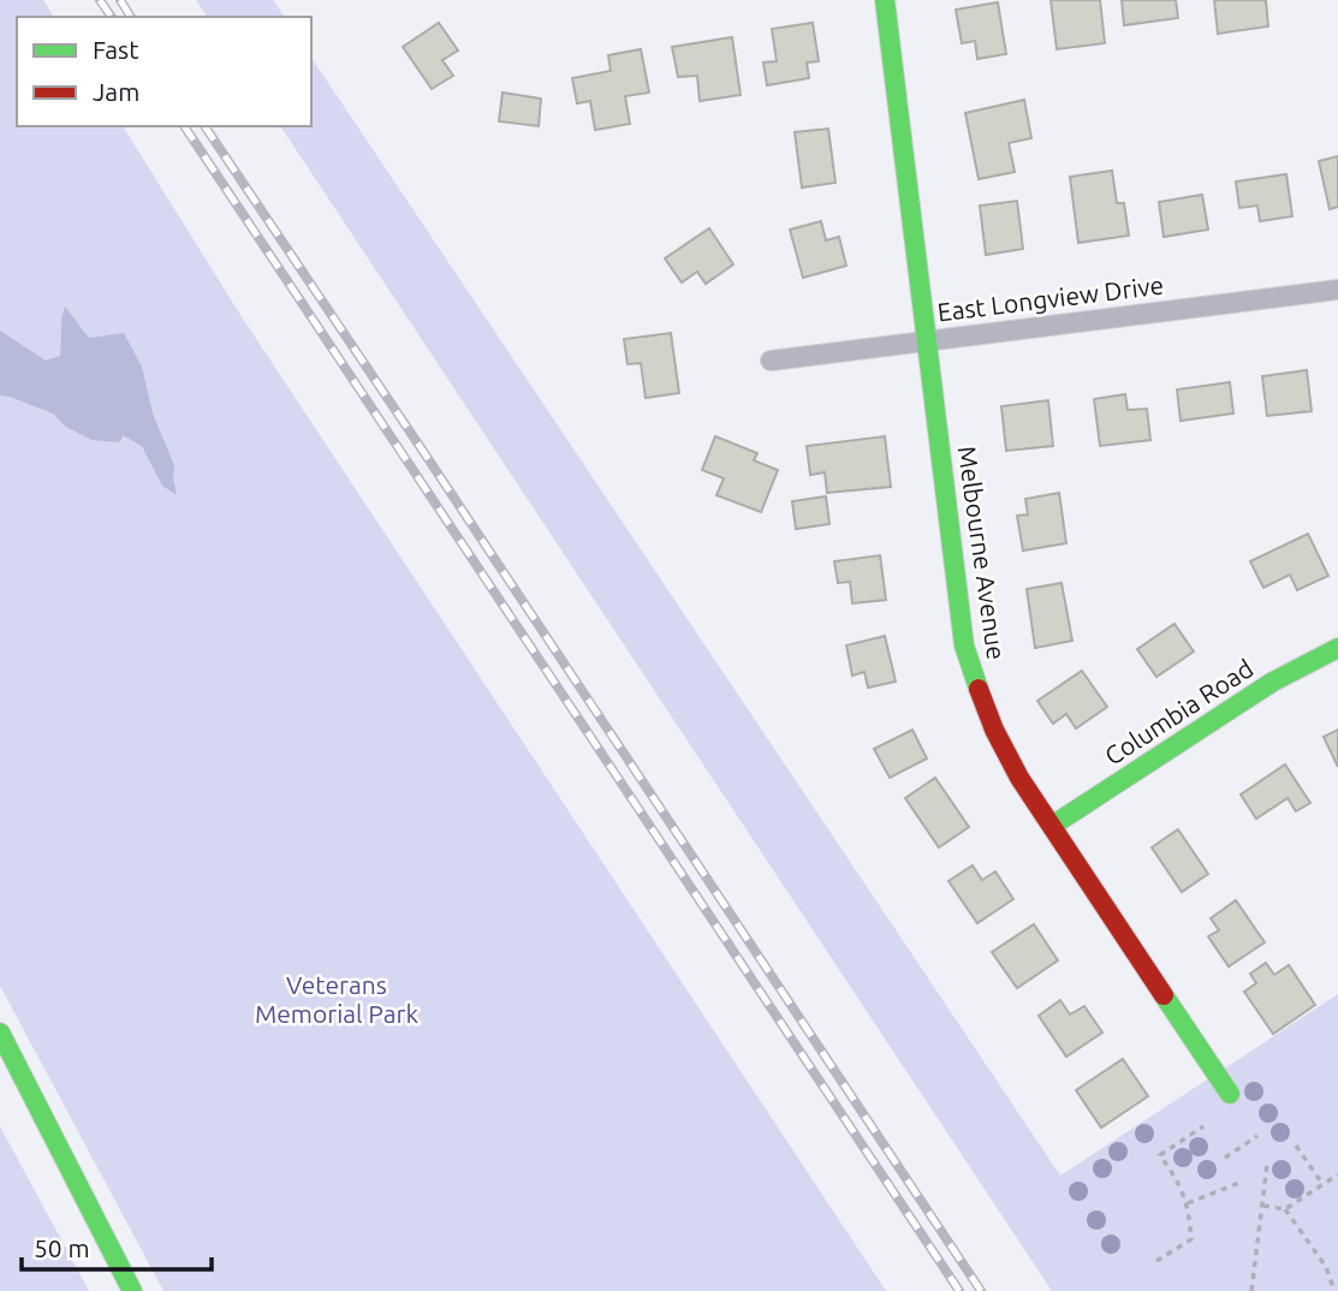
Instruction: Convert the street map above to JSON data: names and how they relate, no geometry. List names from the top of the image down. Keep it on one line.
{"streets":{"street":["East Longview Drive","Melbourne Avenue","Columbia Road"]},"crossings":[["East Longview Drive","Melbourne Avenue"],["Melbourne Avenue","Columbia Road"]],"parks":["Veterans Memorial Park"],"legend":["Fast","Jam"],"scale_bar":"50 m"}
